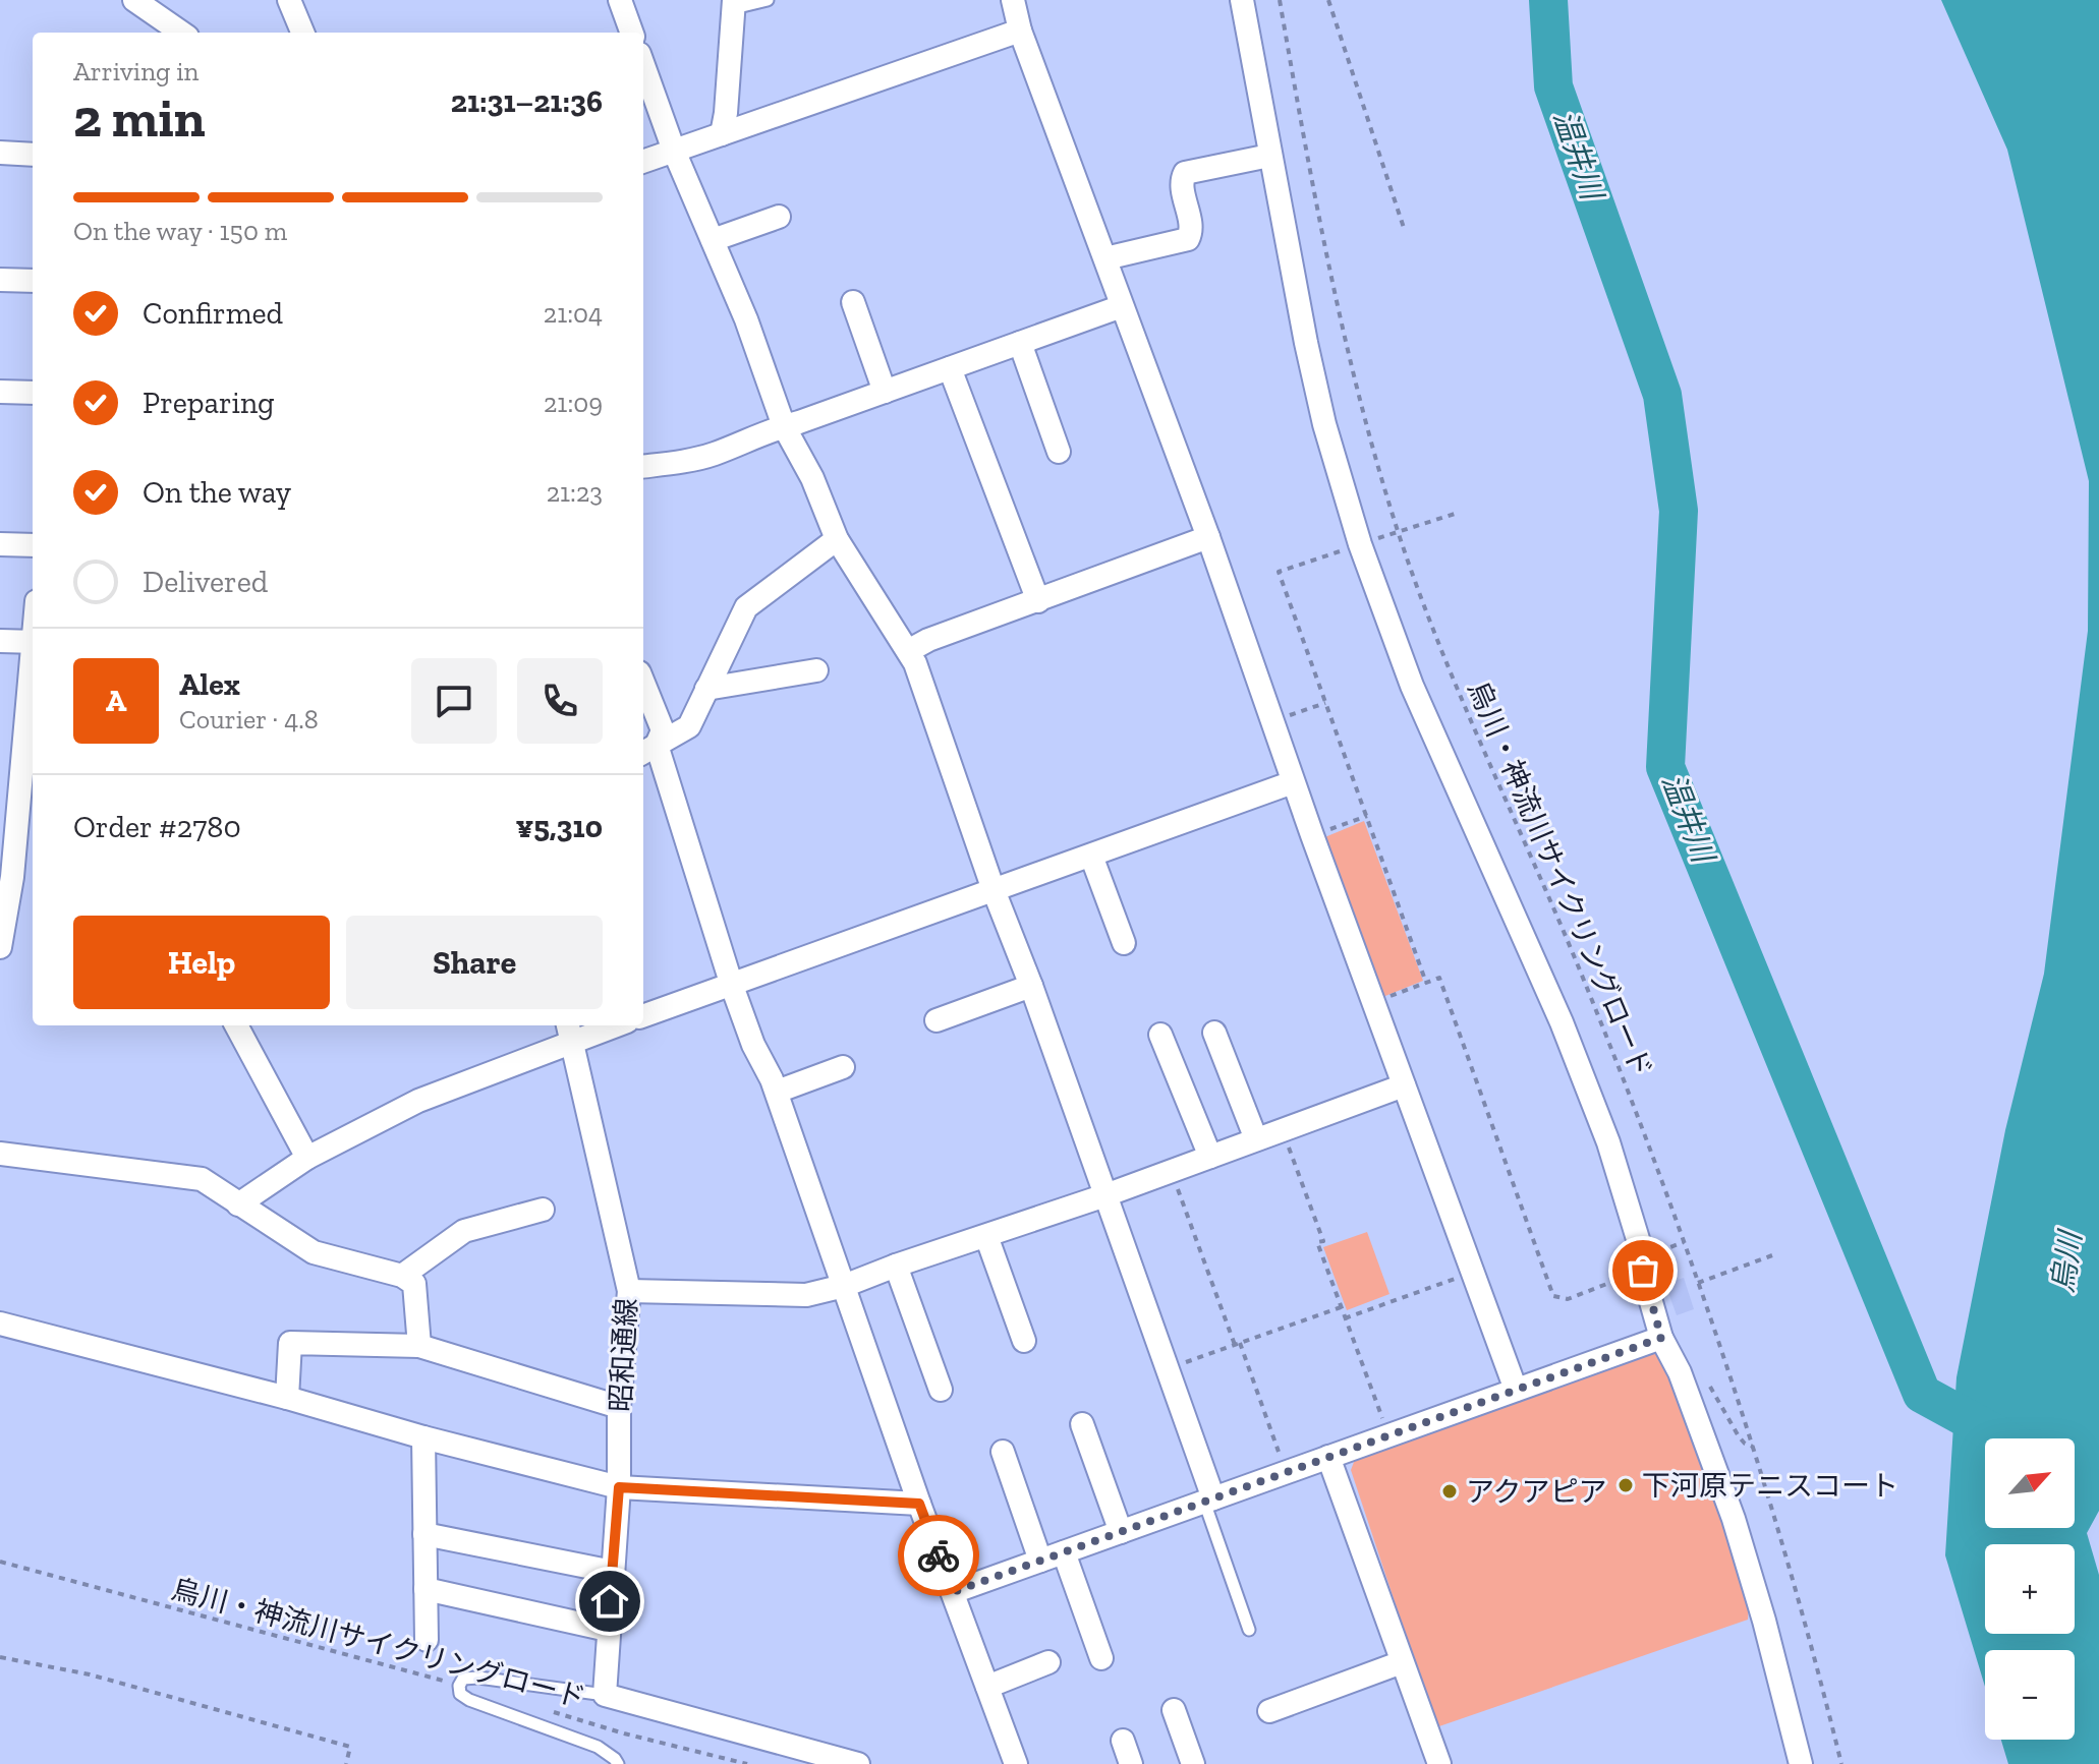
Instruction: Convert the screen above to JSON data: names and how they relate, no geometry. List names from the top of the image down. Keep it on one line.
{"streets":{"street":["昭和通線"],"path":["烏川・神流川サイクリングロード"]},"water":["温井川","烏川"],"places":["下河原テニスコート","アクアピア"],"north":"top right","page":{"heading":["2 min","Arriving in","21:31–21:36"],"panel":["Alex","Courier · 4.8","Order #2780","¥5,310"],"bar":"On the way · 150 m","list":[["Confirmed","21:04"],["Preparing","21:09"],["On the way","21:23"],"Delivered"],"round":"A","buttons":["Help","Share"],"map_buttons":["+","−"]}}
